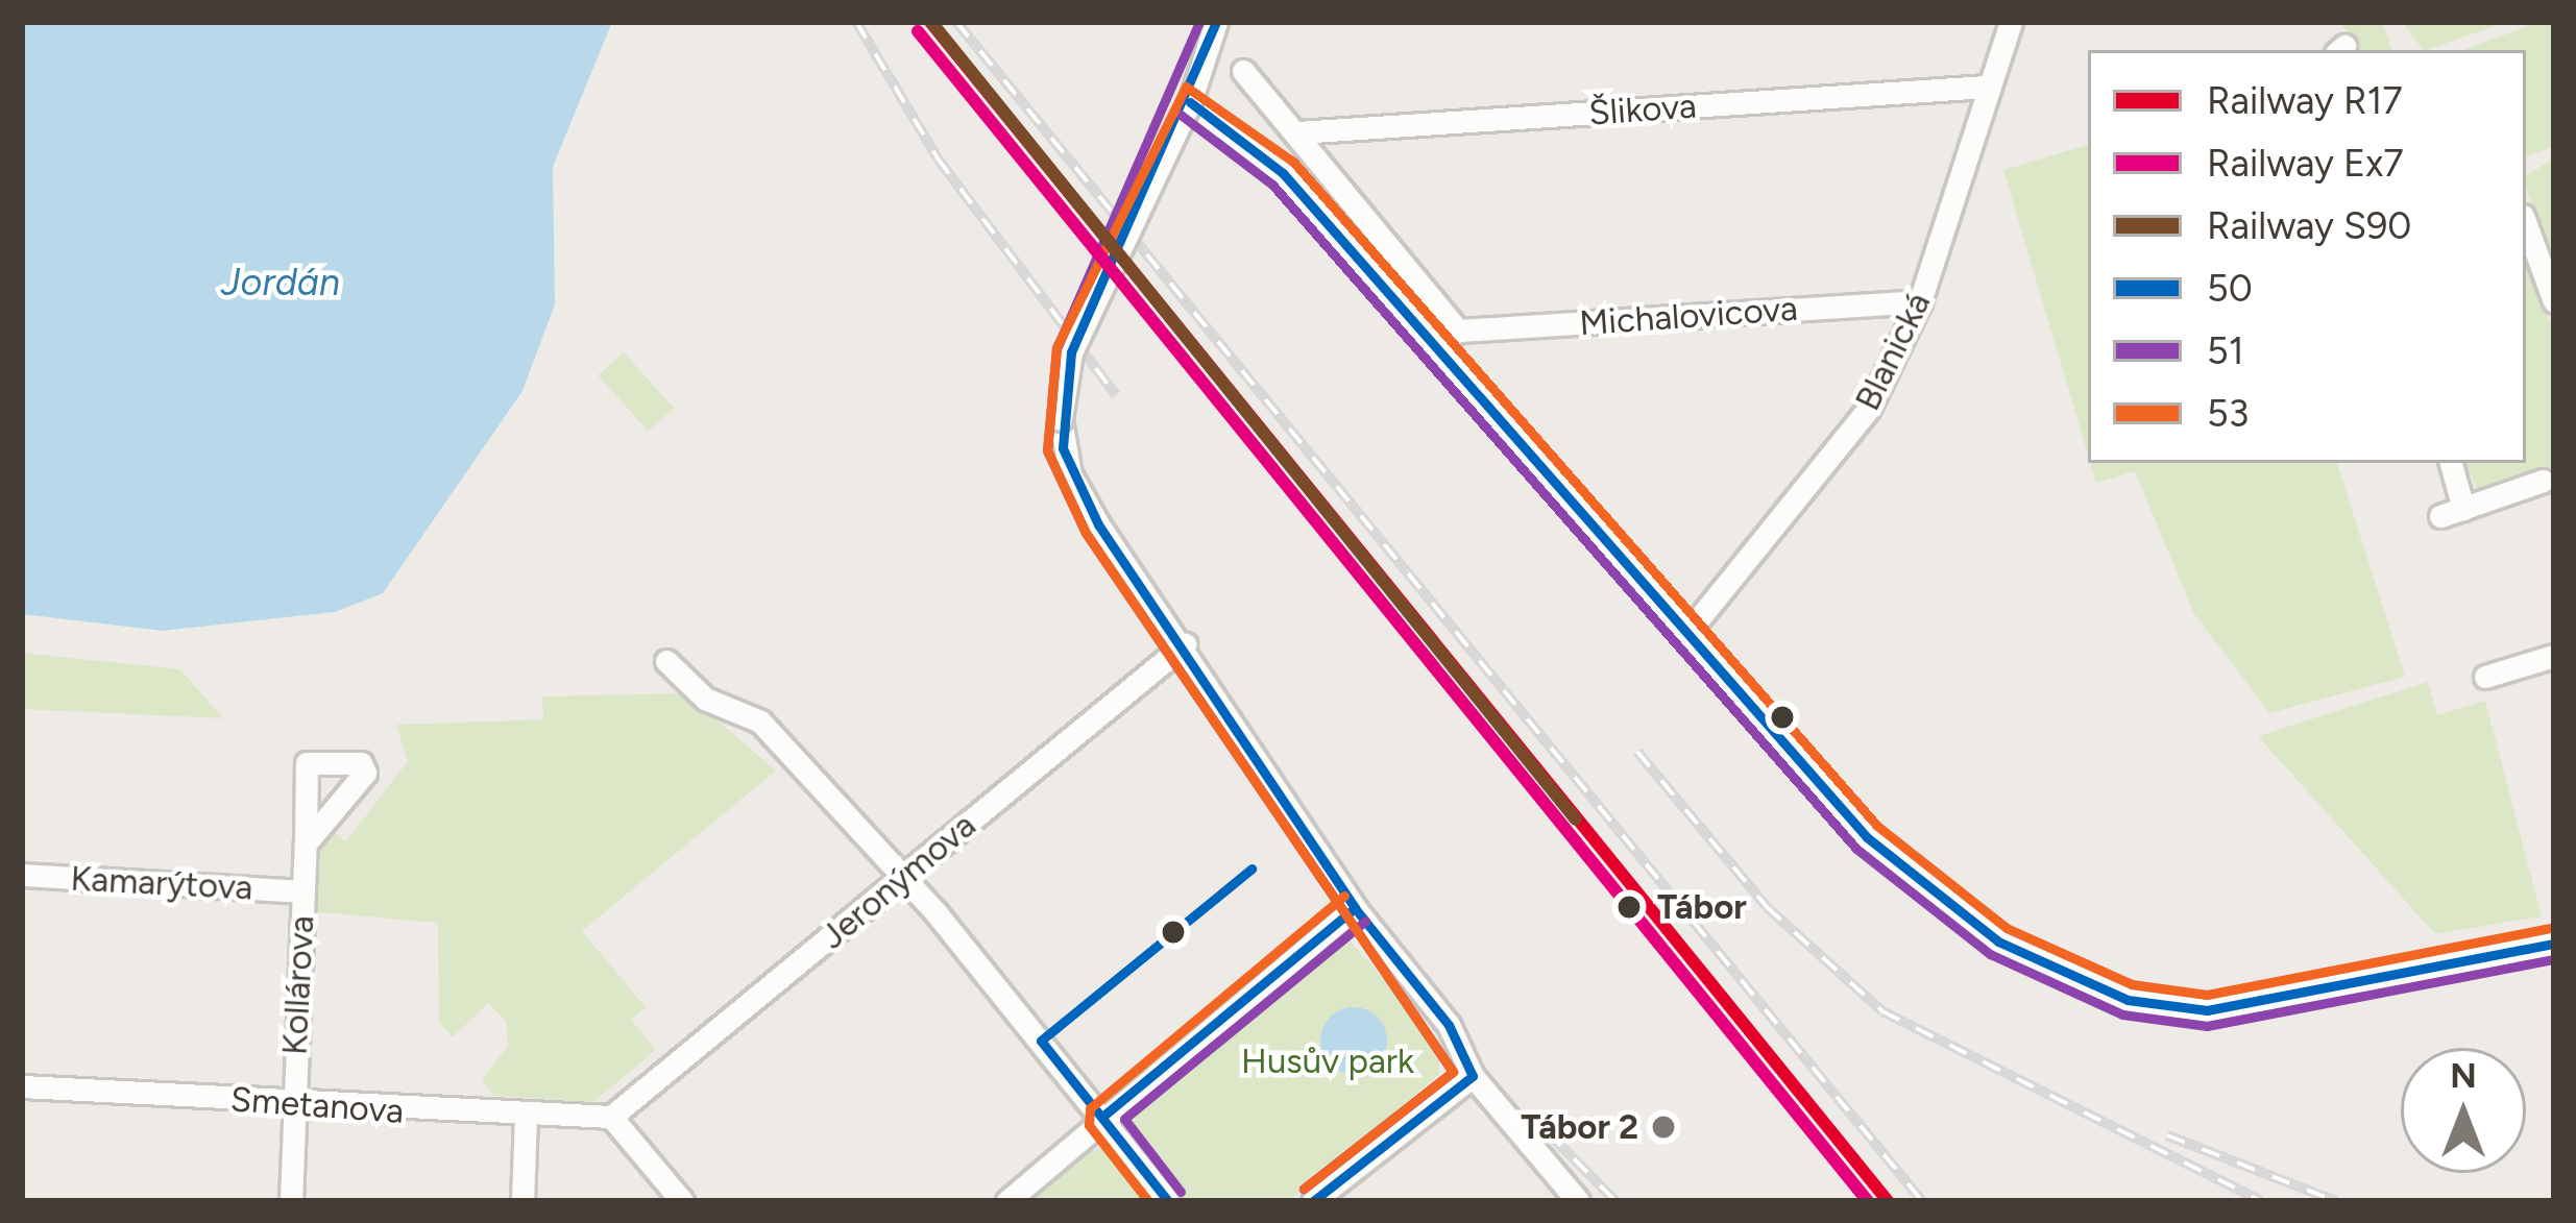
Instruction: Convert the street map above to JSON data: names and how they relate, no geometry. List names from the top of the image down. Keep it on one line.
{"streets":{"street":["Šlikova","Michalovicova","Blanická","Jeronýmova","Kamarýtova","Kollárova","Smetanova"]},"crossings":[["Šlikova","Blanická"],["Michalovicova","Blanická"],["Jeronýmova","Smetanova"],["Kamarýtova","Kollárova"],["Kollárova","Smetanova"]],"water":["Jordán"],"parks":["Husův park"],"places":["Tábor","Tábor 2"],"lines":["rail line R17","rail line S90","transit line 50","transit line 51","rail line Ex7","transit line 53"],"legend":["Railway R17","Railway Ex7","Railway S90","50","51","53"],"north":"top"}
